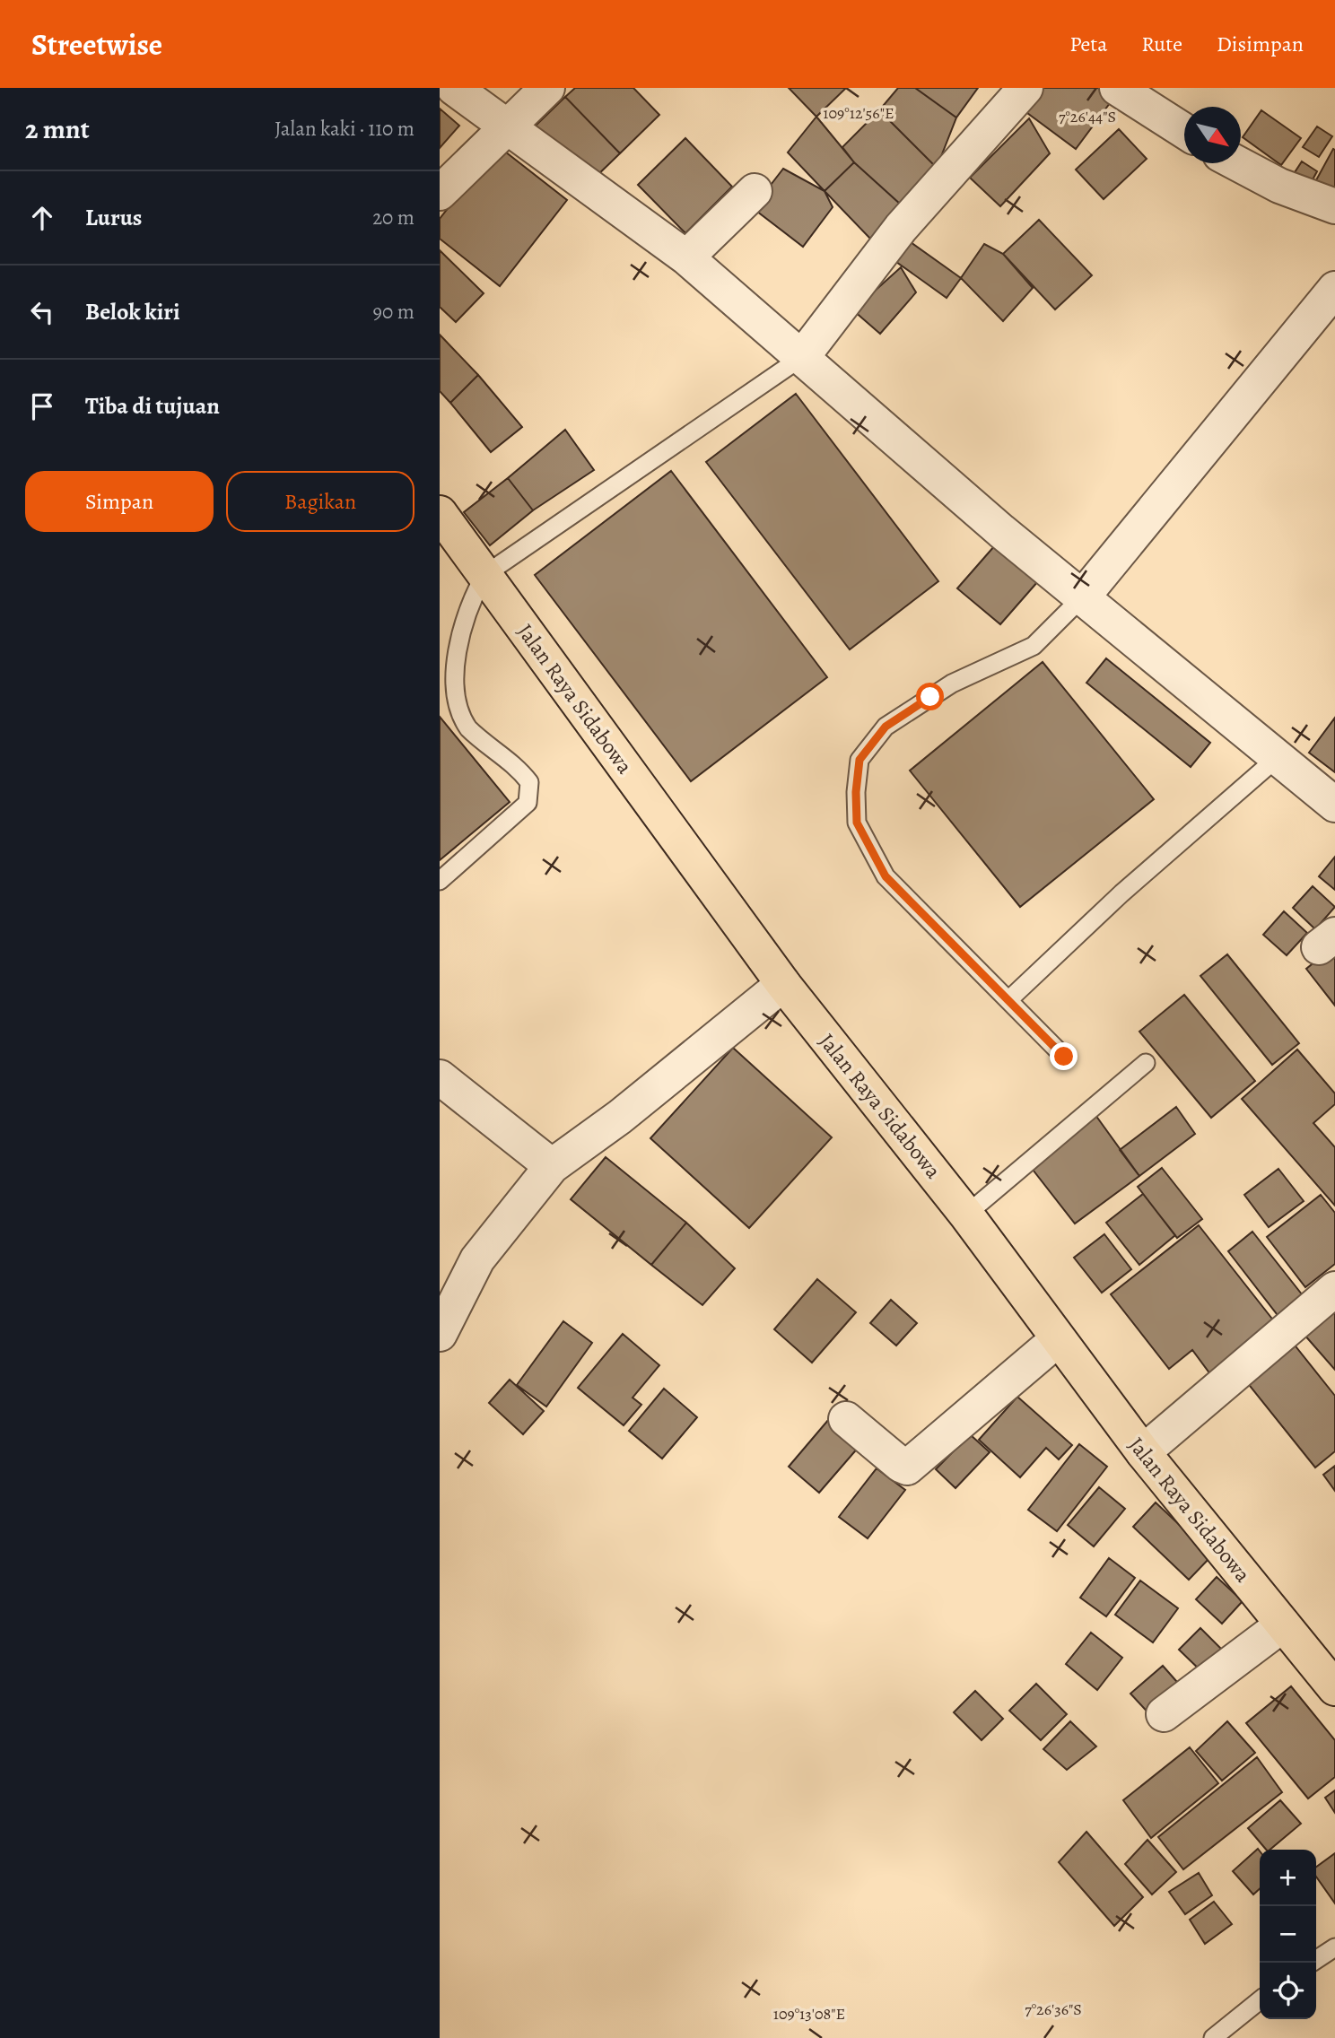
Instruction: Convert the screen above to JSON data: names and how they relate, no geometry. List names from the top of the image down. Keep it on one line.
{"streets":{"highway":["Jalan Raya Sidabowa"]},"north":"bottom right","page":{"header":"Streetwise","nav":["Peta","Rute","Disimpan"],"heading":["2 mnt","Jalan kaki · 110 m"],"list":[["Lurus","20 m"],["Belok kiri","90 m"],"Tiba di tujuan"],"buttons":["Simpan","Bagikan"],"map_buttons":["+","−"]},"coordinates":["109°12'56\"E","7°26'44\"S","7°26'36\"S","109°13'08\"E"]}
